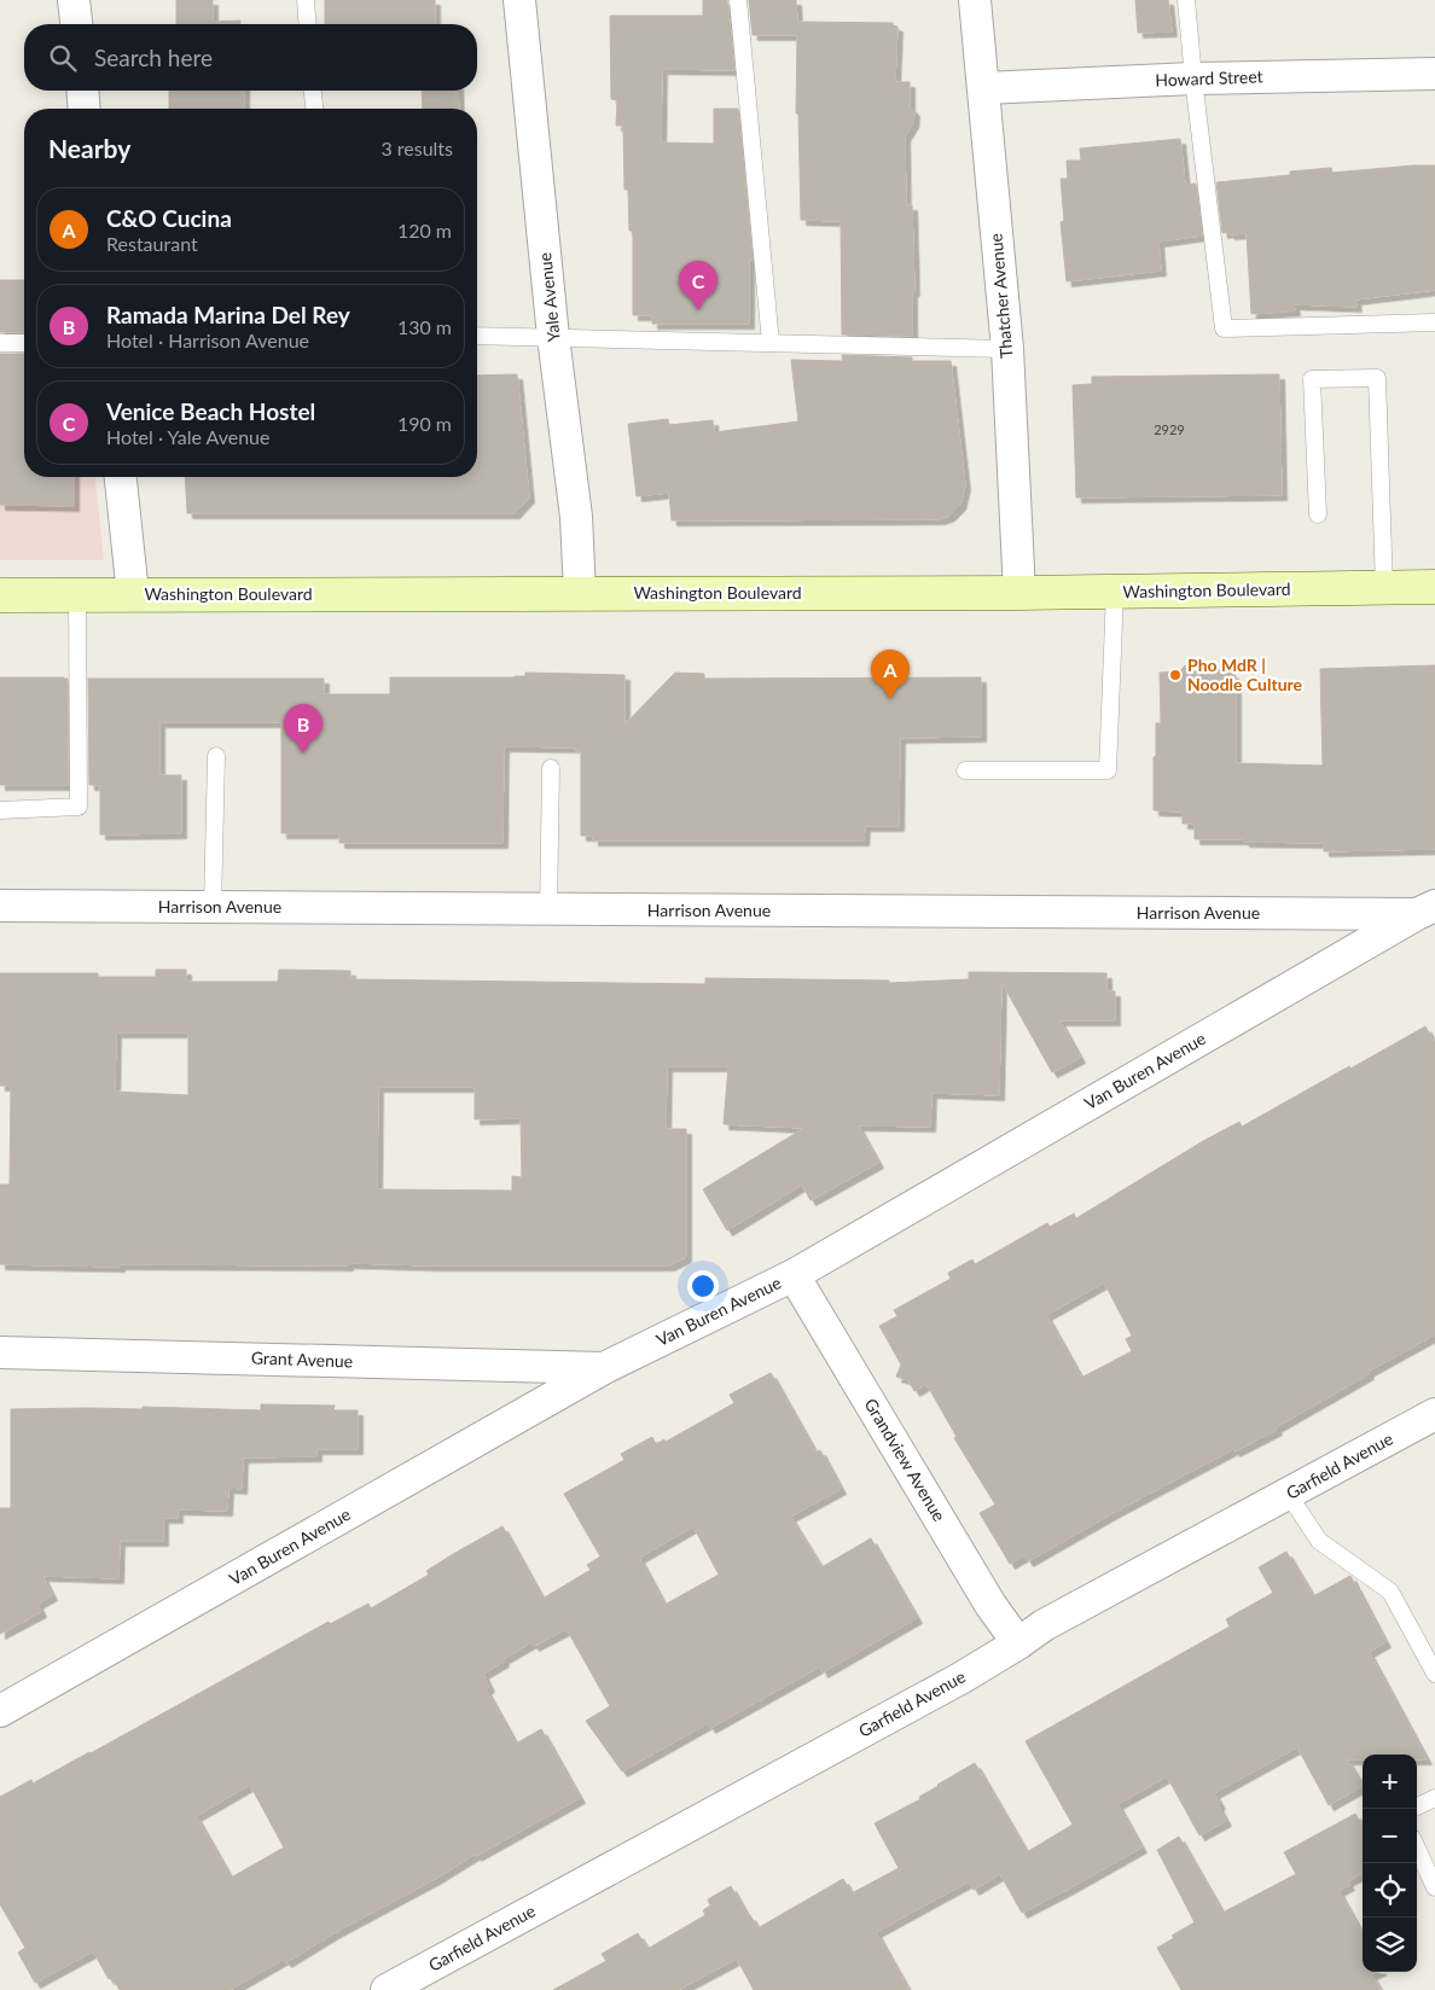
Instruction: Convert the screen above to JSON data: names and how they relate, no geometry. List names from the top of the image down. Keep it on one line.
{"streets":{"main road":["Washington Boulevard"],"street":["Howard Street","Thatcher Avenue","Yale Avenue","Harrison Avenue","Van Buren Avenue","Grant Avenue","Grandview Avenue","Garfield Avenue"]},"crossings":[["Howard Street","Thatcher Avenue"],["Thatcher Avenue","Washington Boulevard"],["Yale Avenue","Washington Boulevard"],["Harrison Avenue","Van Buren Avenue"],["Van Buren Avenue","Grant Avenue"],["Van Buren Avenue","Grandview Avenue"],["Grandview Avenue","Garfield Avenue"]],"places":["Pho MdR | Noodle Culture"],"house_numbers":["2929"],"page":{"search":"Search here","heading":["Nearby","3 results"],"list":[{"mark":"A","name":"C&O Cucina","note":"Restaurant","value":"120 m"},{"mark":"B","name":"Ramada Marina Del Rey","note":"Hotel · Harrison Avenue","value":"130 m"},{"mark":"C","name":"Venice Beach Hostel","note":"Hotel · Yale Avenue","value":"190 m"}],"pins":["C","A","B"],"map_buttons":["+","−"]}}
